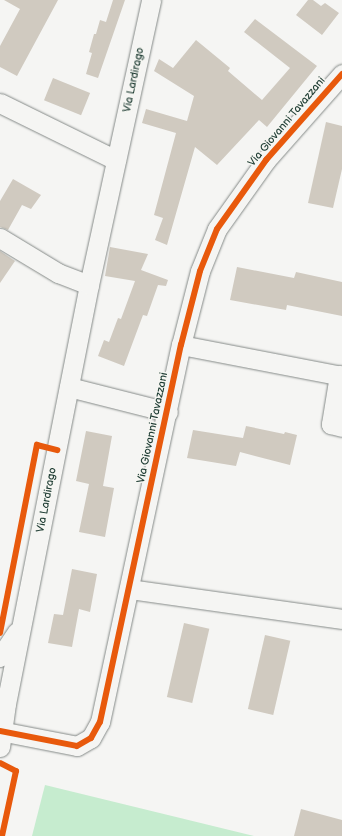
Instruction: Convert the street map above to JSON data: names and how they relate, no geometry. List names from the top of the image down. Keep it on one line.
{"streets":{"street":["Via Lardirago","Via Giovanni Tavazzani"]},"crossings":[["Via Lardirago","Via Giovanni Tavazzani"]]}
